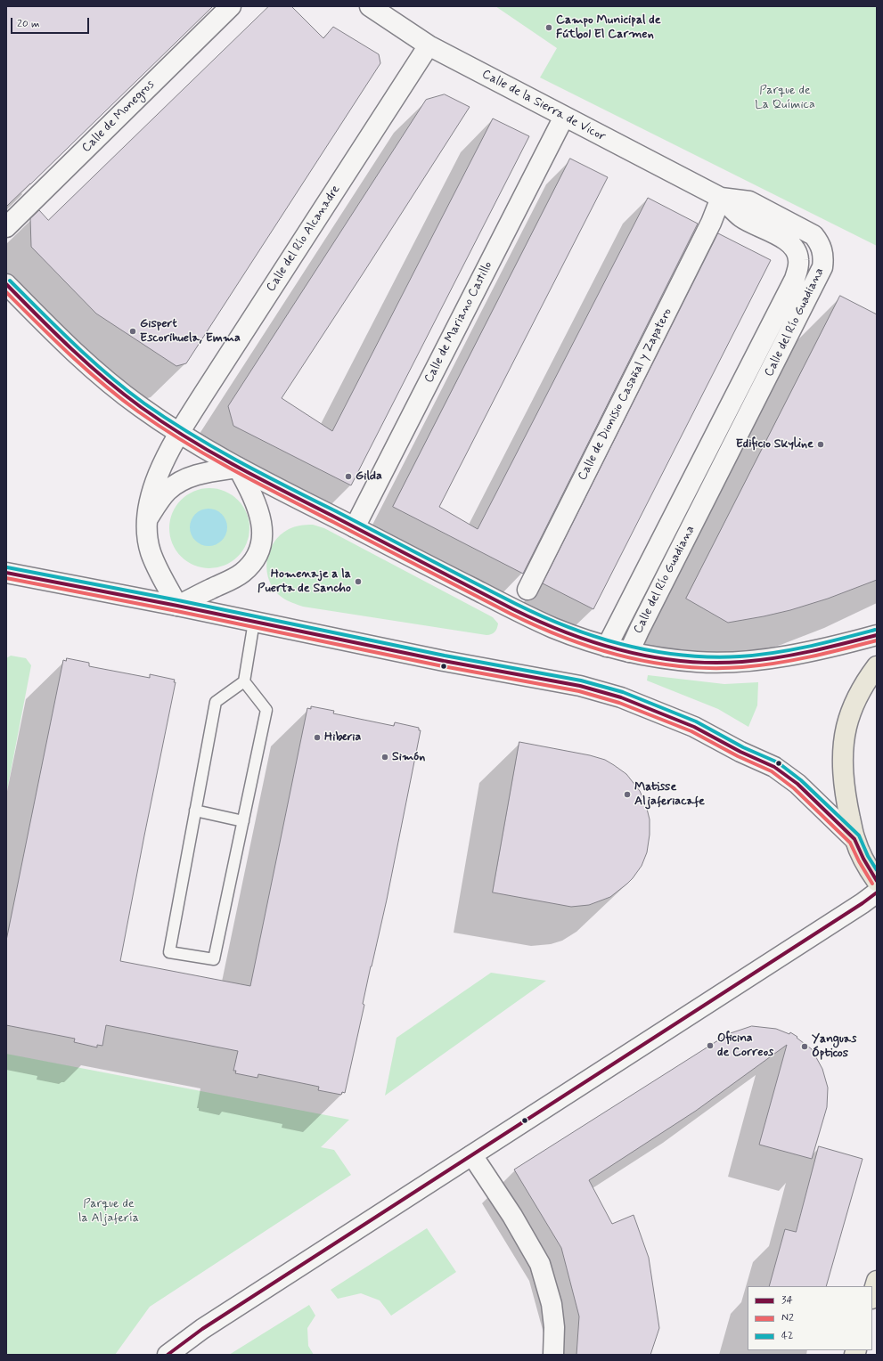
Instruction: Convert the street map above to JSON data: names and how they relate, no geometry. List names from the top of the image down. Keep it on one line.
{"streets":{"street":["Calle de la Sierra de Vicor","Calle de Monegros","Calle del Río Alcanadre","Calle de Mariano Castillo","Calle del Río Guadiana","Calle de Dionisio Casañal y Zapatero"]},"crossings":[["Calle de la Sierra de Vicor","Calle del Río Alcanadre"],["Calle de la Sierra de Vicor","Calle de Mariano Castillo"],["Calle de la Sierra de Vicor","Calle del Río Guadiana"],["Calle de la Sierra de Vicor","Calle de Dionisio Casañal y Zapatero"],["Calle del Río Guadiana","Calle de Dionisio Casañal y Zapatero"]],"parks":["Parque de La Química","Parque de la Aljafería"],"places":["Campo Municipal de Fútbol El Carmen","Gispert Escorihuela, Emma","Edificio Skyline","Gilda","Homenaje a la Puerta de Sancho","Hiberia","Simón","Matisse Aljaferiacafe","Oficina de Correos","Yanguas Ópticos"],"lines":["transit line 42","transit line 34","transit line N2"],"legend":["34","N2","42"],"scale_bar":"20 m"}
